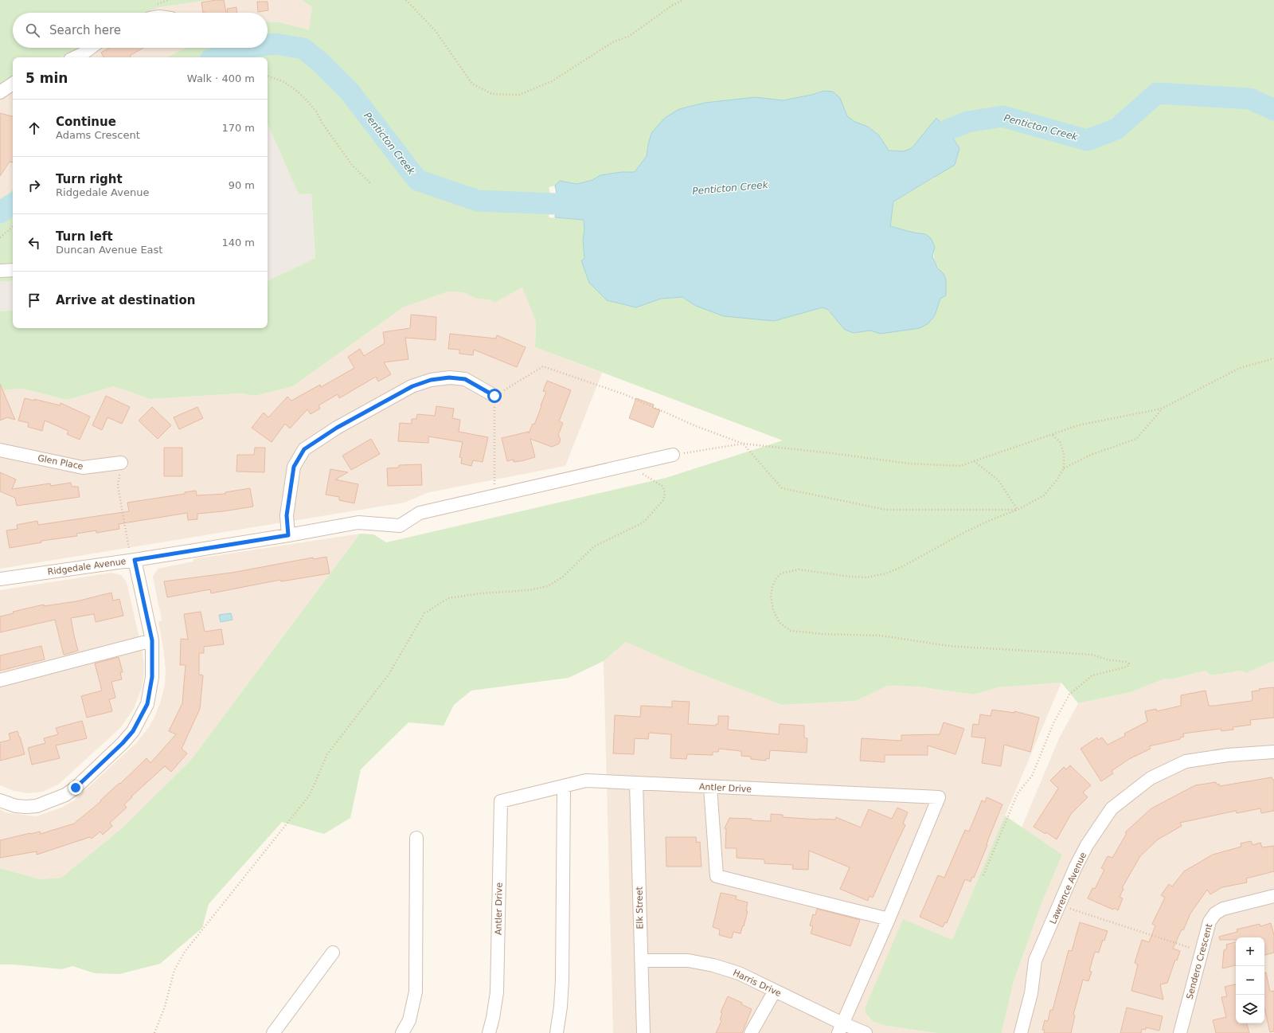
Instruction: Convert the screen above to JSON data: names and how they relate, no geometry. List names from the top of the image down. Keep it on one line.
{"streets":{"street":["Glen Place","Ridgedale Avenue","Antler Drive","Lawrence Avenue","Elk Street","Sendero Crescent","Harris Drive"]},"crossings":[["Antler Drive","Elk Street"],["Antler Drive","Harris Drive"],["Elk Street","Harris Drive"]],"water":["Penticton Creek"],"page":{"search":"Search here","heading":["5 min","Walk · 400 m"],"list":[["Continue","Adams Crescent","170 m"],["Turn right","Ridgedale Avenue","90 m"],["Turn left","Duncan Avenue East","140 m"],"Arrive at destination"],"map_buttons":["+","−"]}}
